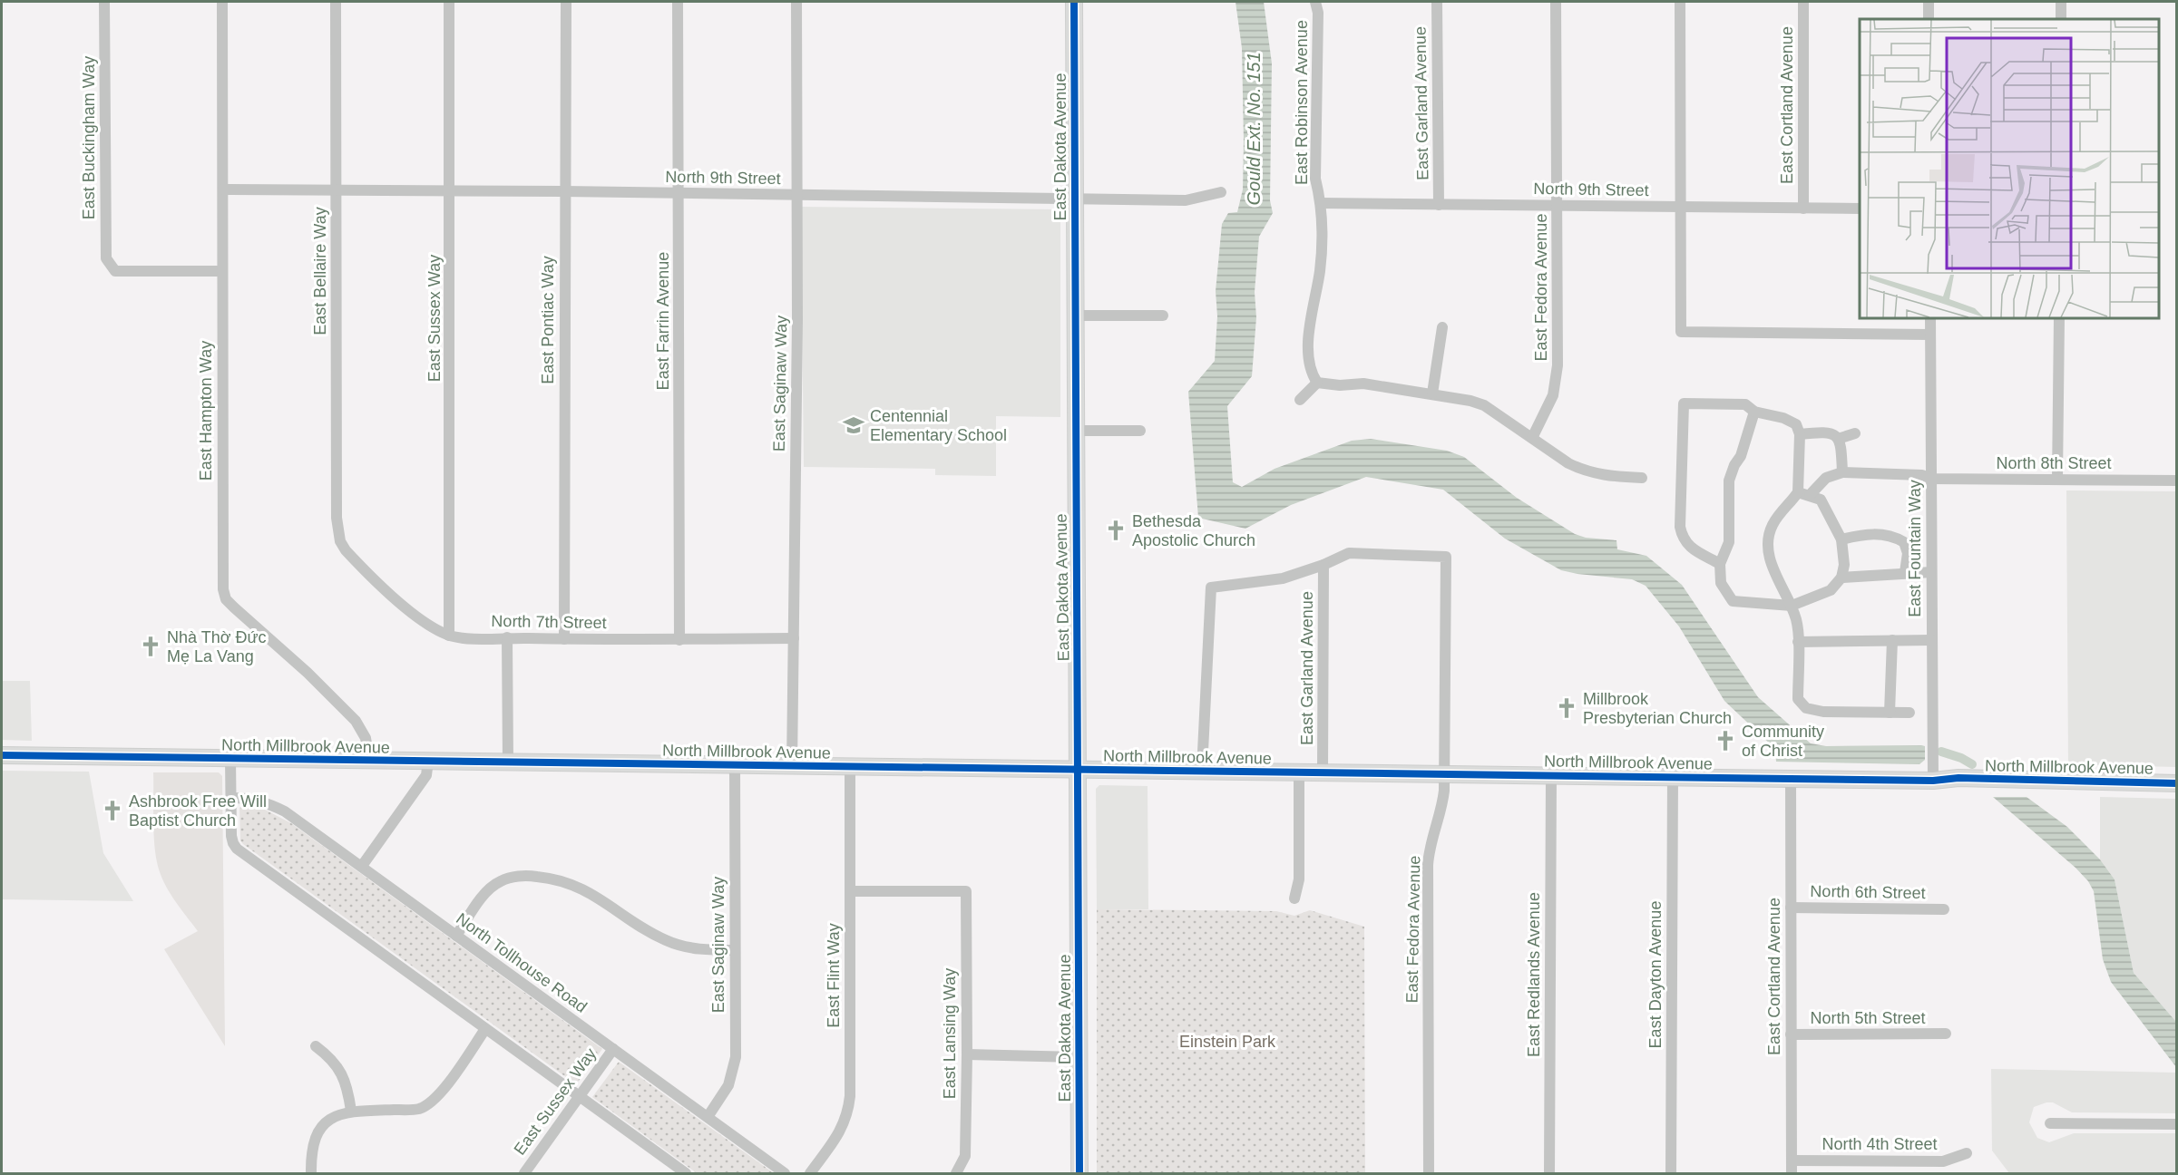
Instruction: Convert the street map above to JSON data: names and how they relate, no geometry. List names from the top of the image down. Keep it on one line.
{"streets":{"street":["East Robinson Avenue","East Garland Avenue","East Cortland Avenue","East Buckingham Way","East Dakota Avenue","North 9th Street","East Bellaire Way","East Fedora Avenue","East Sussex Way","East Pontiac Way","East Farrin Avenue","East Saginaw Way","East Hampton Way","North 8th Street","East Fountain Way","North 7th Street","North Millbrook Avenue","North 6th Street","North Tollhouse Road","East Redlands Avenue","East Dayton Avenue","East Flint Way","North 5th Street","East Lansing Way","North 4th Street"]},"crossings":[["East Robinson Avenue","North 9th Street"],["East Garland Avenue","North 9th Street"],["East Garland Avenue","East Fedora Avenue"],["East Garland Avenue","North Millbrook Avenue"],["East Cortland Avenue","North 9th Street"],["East Cortland Avenue","North Millbrook Avenue"],["East Cortland Avenue","North 6th Street"],["East Cortland Avenue","North 5th Street"],["East Cortland Avenue","North 4th Street"],["East Buckingham Way","East Hampton Way"],["East Dakota Avenue","North 9th Street"],["East Dakota Avenue","North Millbrook Avenue"],["North 9th Street","East Bellaire Way"],["North 9th Street","East Fedora Avenue"],["North 9th Street","East Sussex Way"],["North 9th Street","East Pontiac Way"],["North 9th Street","East Farrin Avenue"],["North 9th Street","East Saginaw Way"],["North 9th Street","East Hampton Way"],["East Bellaire Way","North 7th Street"],["East Fedora Avenue","North Millbrook Avenue"],["East Sussex Way","North 7th Street"],["East Sussex Way","North Tollhouse Road"],["East Pontiac Way","North 7th Street"],["East Farrin Avenue","North 7th Street"],["East Saginaw Way","North 7th Street"],["East Saginaw Way","North Millbrook Avenue"],["East Saginaw Way","North Tollhouse Road"],["East Hampton Way","North Millbrook Avenue"],["North 8th Street","East Fountain Way"],["East Fountain Way","North Millbrook Avenue"],["North Millbrook Avenue","East Redlands Avenue"],["North Millbrook Avenue","East Dayton Avenue"],["North Millbrook Avenue","East Flint Way"],["East Flint Way","East Lansing Way"]],"water":["Gould Ext. No. 151"],"parks":["Einstein Park"],"places":{"school or university":["Centennial Elementary School"],"church":["Bethesda Apostolic Church","Nhà Thờ Đức Mẹ La Vang","Millbrook Presbyterian Church","Community of Christ","Ashbrook Free Will Baptist Church"]}}
